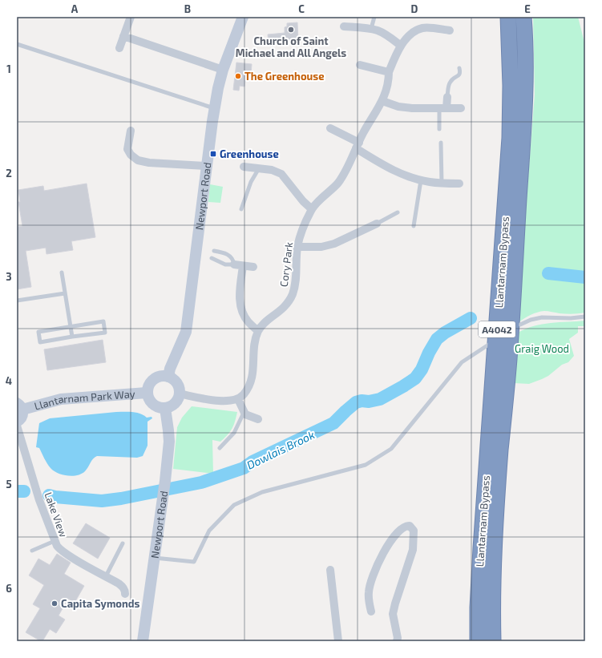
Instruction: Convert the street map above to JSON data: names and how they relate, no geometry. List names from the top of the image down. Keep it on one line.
{"streets":{"highway":["Llantarnam Bypass","A4042"],"street":["Newport Road","Cory Park","Llantarnam Park Way","Lake View"]},"crossings":[["Newport Road","Llantarnam Park Way"]],"water":["Dowlais Brook"],"parks":["Graig Wood"],"places":{"other":["Church of Saint Michael and All Angels","The Greenhouse","Capita Symonds"],"transit":["Greenhouse"]},"grid":{"columns":["A","B","C","D","E"],"rows":["1","2","3","4","5","6"]}}
